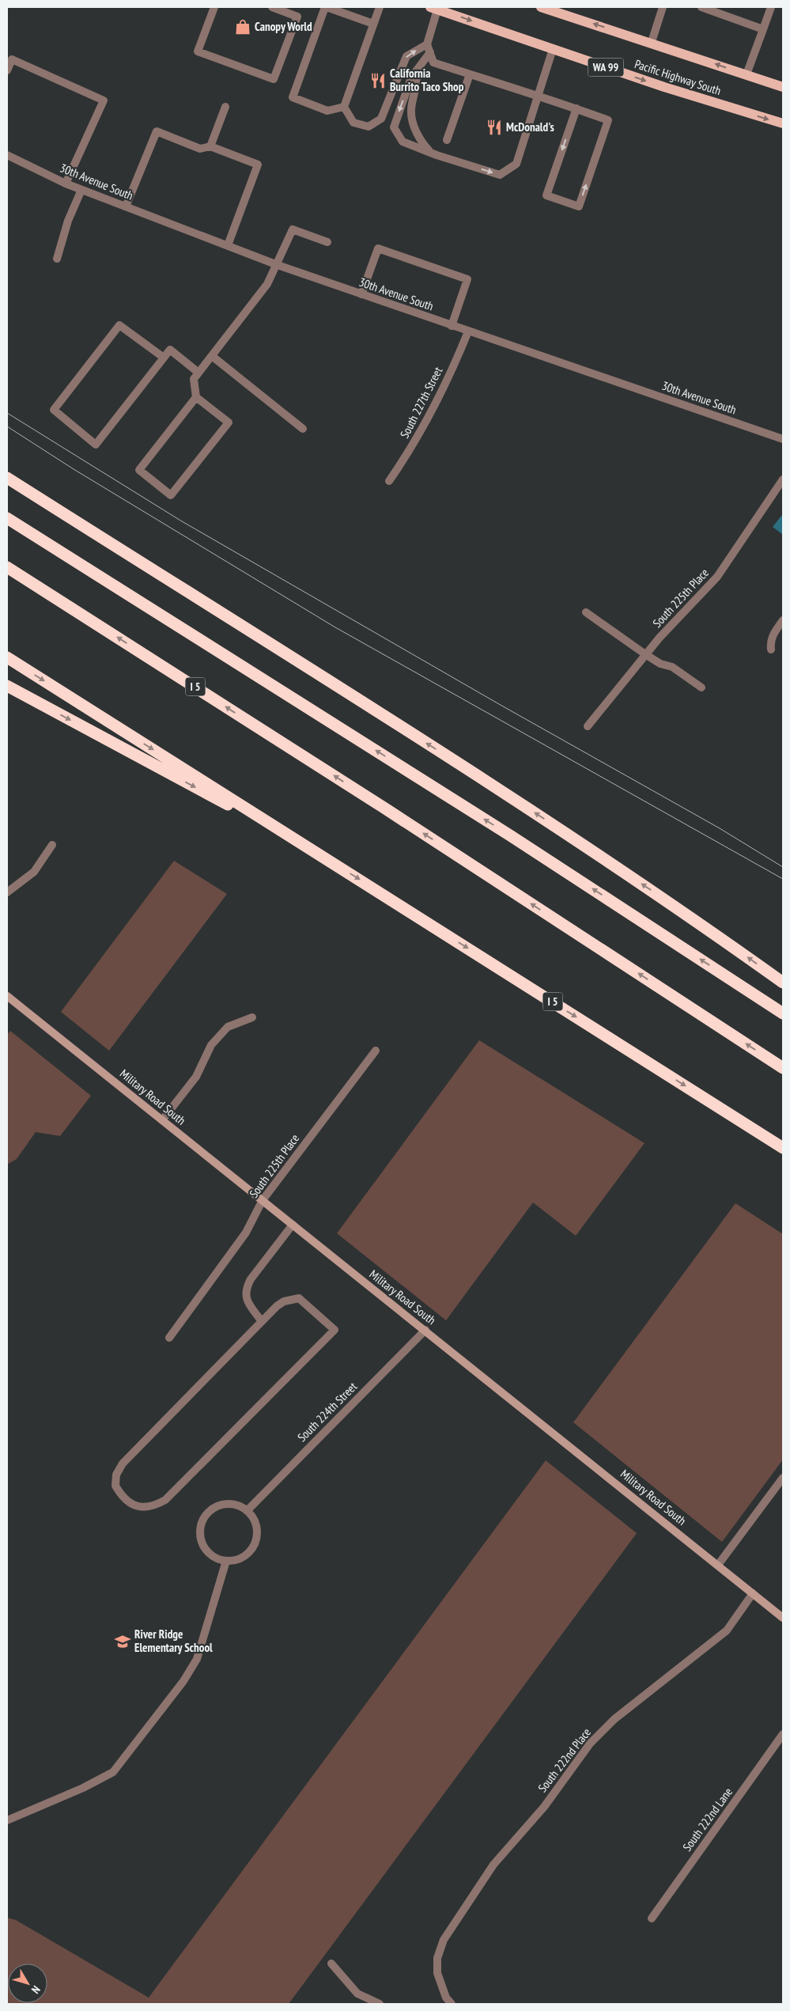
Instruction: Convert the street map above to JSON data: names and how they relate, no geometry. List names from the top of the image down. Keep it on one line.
{"streets":{"highway":["I 5"],"main road":["WA 99","Pacific Highway South","Military Road South"],"street":["30th Avenue South","South 227th Street","South 225th Place","South 224th Street","South 222nd Place","South 222nd Lane"]},"crossings":[["30th Avenue South","South 227th Street"],["South 225th Place","Military Road South"],["Military Road South","South 224th Street"],["Military Road South","South 222nd Place"]],"places":{"shop":["Canopy World"],"restaurant":["California Burrito Taco Shop","McDonald's"],"school or university":["River Ridge Elementary School"]},"north":"bottom right"}
